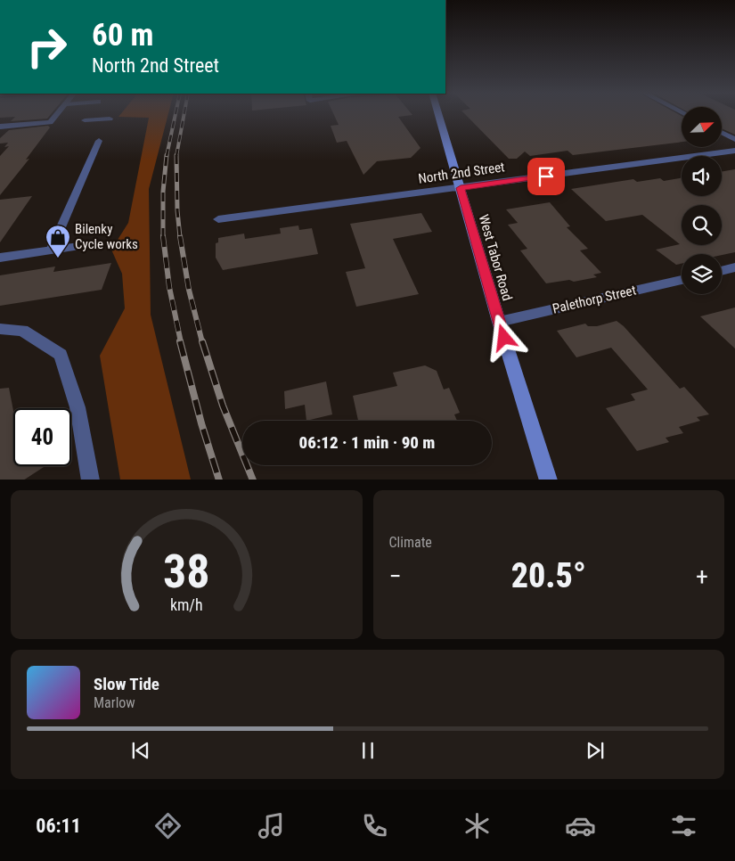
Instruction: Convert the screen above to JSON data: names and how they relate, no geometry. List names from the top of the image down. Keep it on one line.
{"streets":{"street":["North 2nd Street","West Tabor Road","Palethorp Street"]},"crossings":[["North 2nd Street","West Tabor Road"],["West Tabor Road","Palethorp Street"]],"places":{"shop":["Bilenky Cycle works"]},"north":"top right","page":{"turn":["60 m","North 2nd Street"],"limit":"40","trip":"06:12 · 1 min · 90 m","tile":"Climate","heat":["−","20.5°","+"],"song":["Slow Tide","Marlow"],"tabs":"06:11","gauge":["38","km/h"]}}
